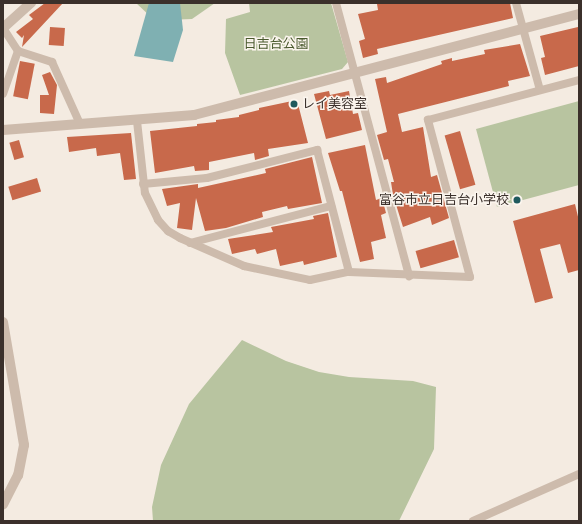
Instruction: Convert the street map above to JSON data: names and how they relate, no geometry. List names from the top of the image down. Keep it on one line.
{"parks":["日吉台公園"],"places":["レイ美容室","富谷市立日吉台小学校"]}
